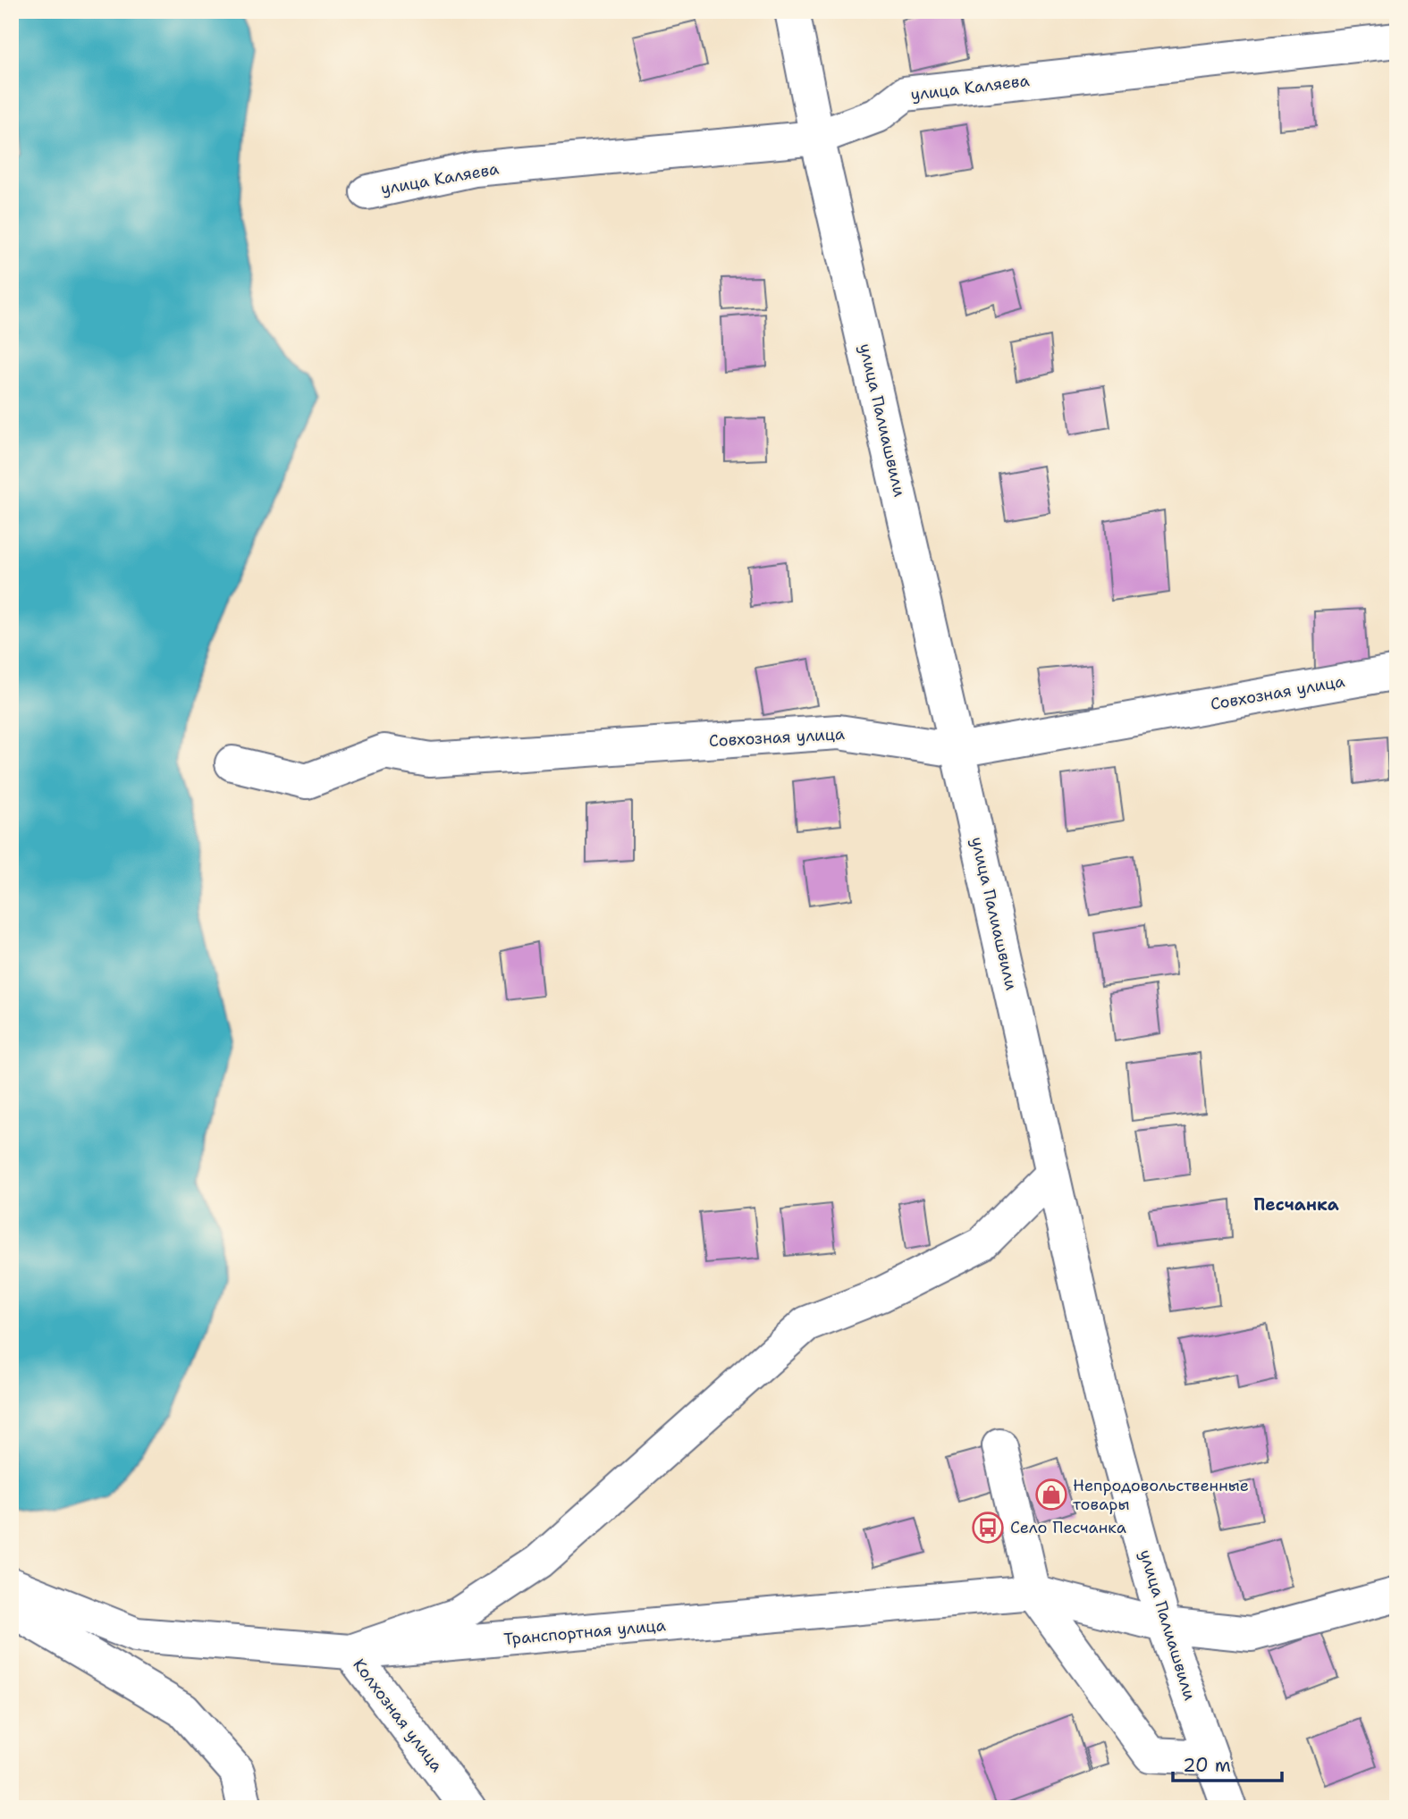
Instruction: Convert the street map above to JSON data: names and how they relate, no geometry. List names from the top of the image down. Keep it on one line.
{"streets":{"street":["улица Каляева","улица Палиашвили","Совхозная улица","Транспортная улица","Колхозная улица"]},"crossings":[["улица Каляева","улица Палиашвили"],["улица Палиашвили","Совхозная улица"],["улица Палиашвили","Транспортная улица"],["Транспортная улица","Колхозная улица"]],"districts":["Песчанка"],"places":{"shop":["Непродовольственные товары"],"bus stop":["Село Песчанка"]},"scale_bar":"20 m"}
